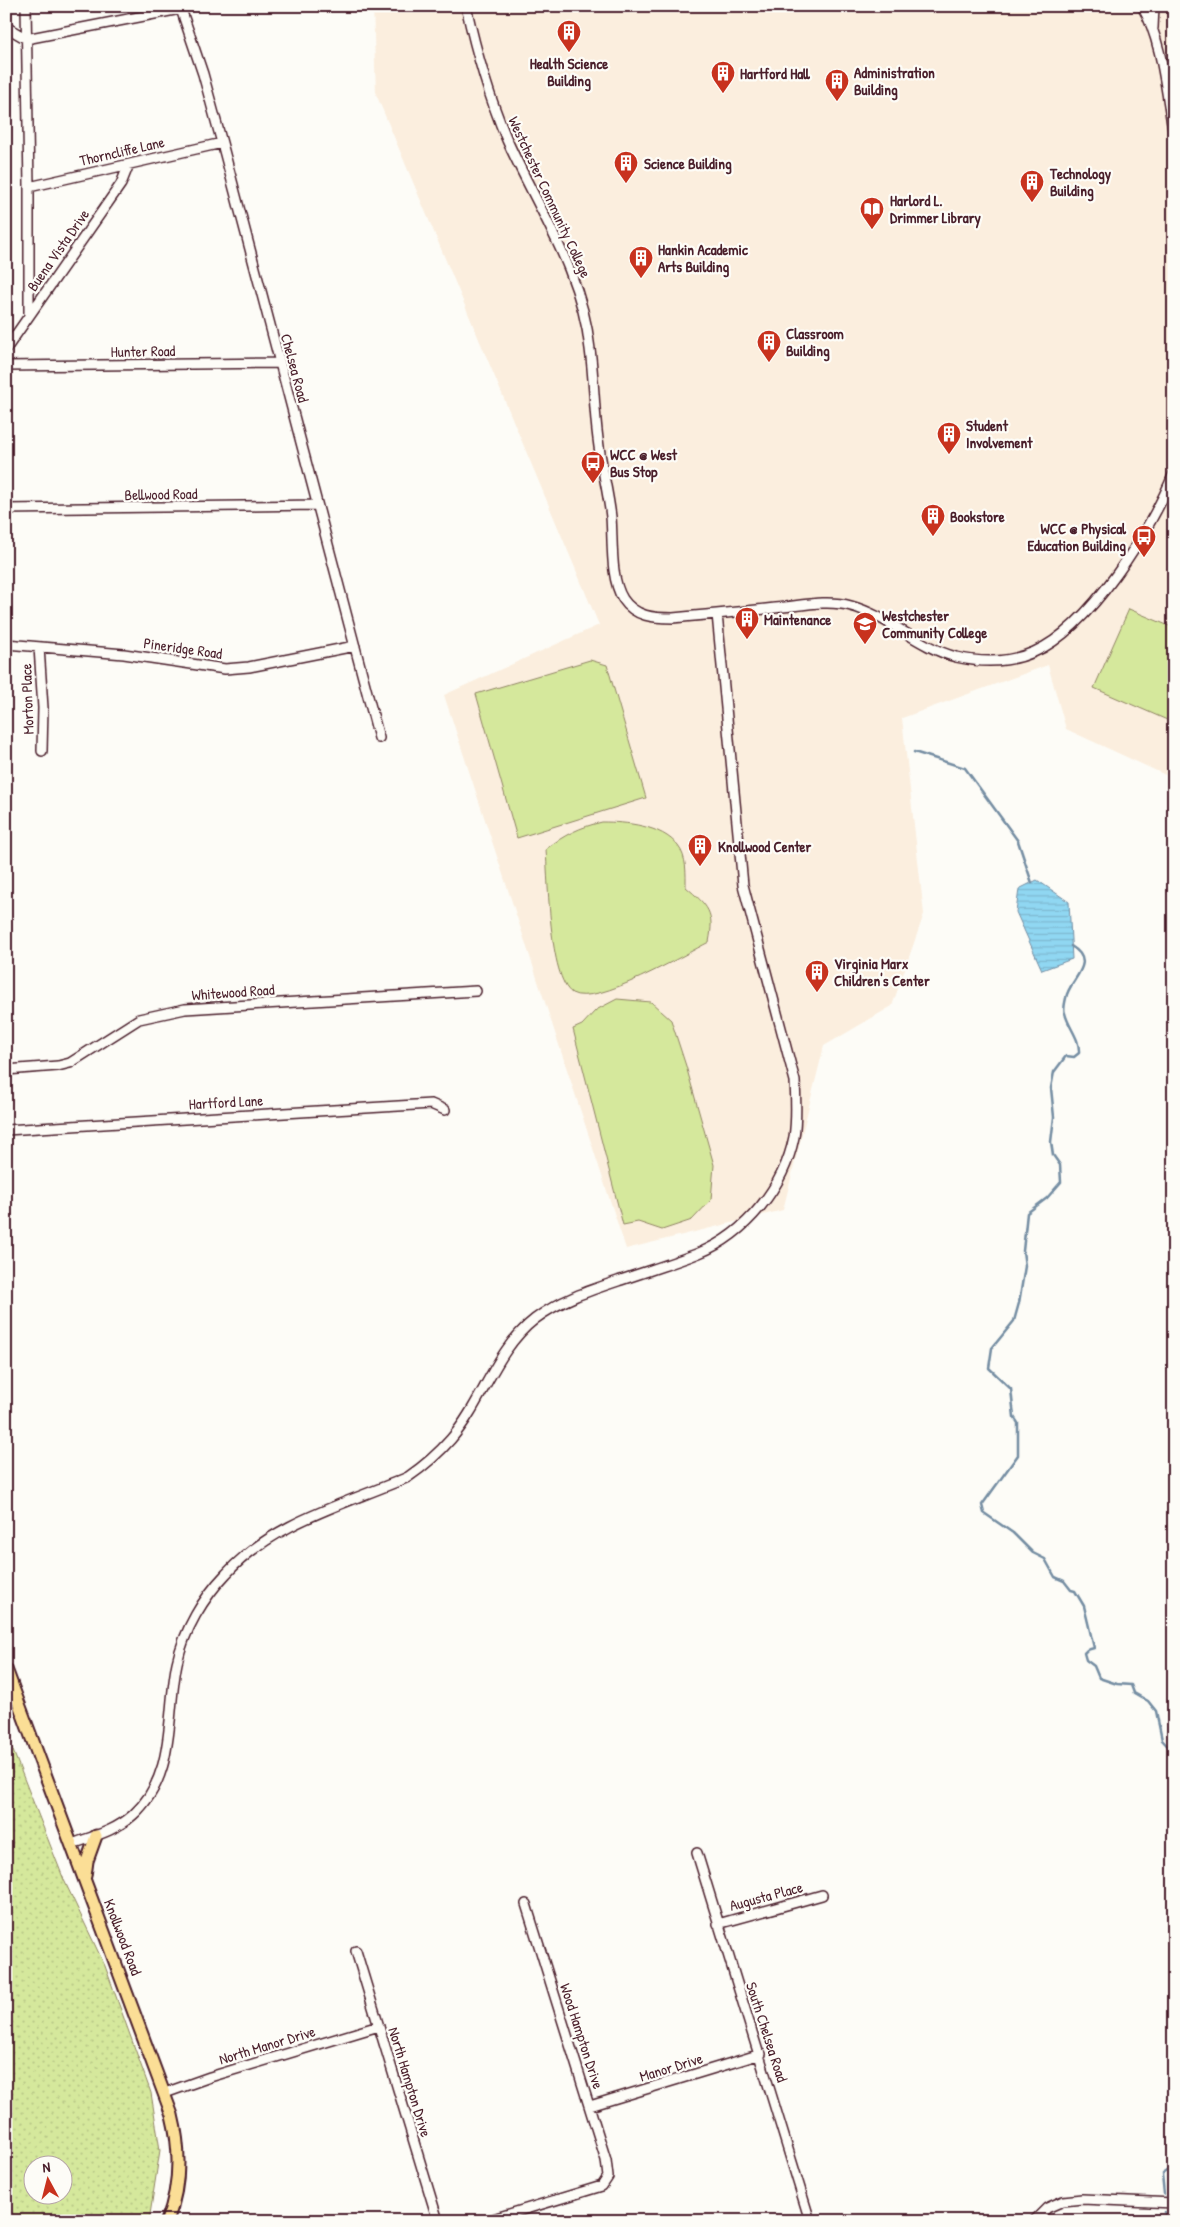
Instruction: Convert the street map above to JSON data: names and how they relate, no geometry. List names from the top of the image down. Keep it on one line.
{"streets":{"main road":["Knollwood Road"],"street":["Thorncliffe Lane","Westchester Community College","Buena Vista Drive","Hunter Road","Chelsea Road","Bellwood Road","Pineridge Road","Morton Place","Whitewood Road","Hartford Lane","Augusta Place","South Chelsea Road","Wood Hampton Drive","North Manor Drive","Manor Drive","North Hampton Drive"]},"crossings":[["Thorncliffe Lane","Buena Vista Drive"],["Thorncliffe Lane","Chelsea Road"],["Hunter Road","Chelsea Road"],["Chelsea Road","Bellwood Road"],["Chelsea Road","Pineridge Road"],["Pineridge Road","Morton Place"],["Augusta Place","South Chelsea Road"],["Knollwood Road","North Manor Drive"],["South Chelsea Road","Manor Drive"],["Wood Hampton Drive","Manor Drive"],["North Manor Drive","North Hampton Drive"]],"places":{"building":["Health Science Building","Hartford Hall","Administration Building","Science Building","Technology Building","Hankin Academic Arts Building","Classroom Building","Student Involvement","Bookstore","Maintenance","Knollwood Center","Virginia Marx Children's Center"],"library":["Harlord L. Drimmer Library"],"bus stop":["WCC @ West Bus Stop","WCC @ Physical Education Building"],"school or university":["Westchester Community College"]},"north":"top"}
